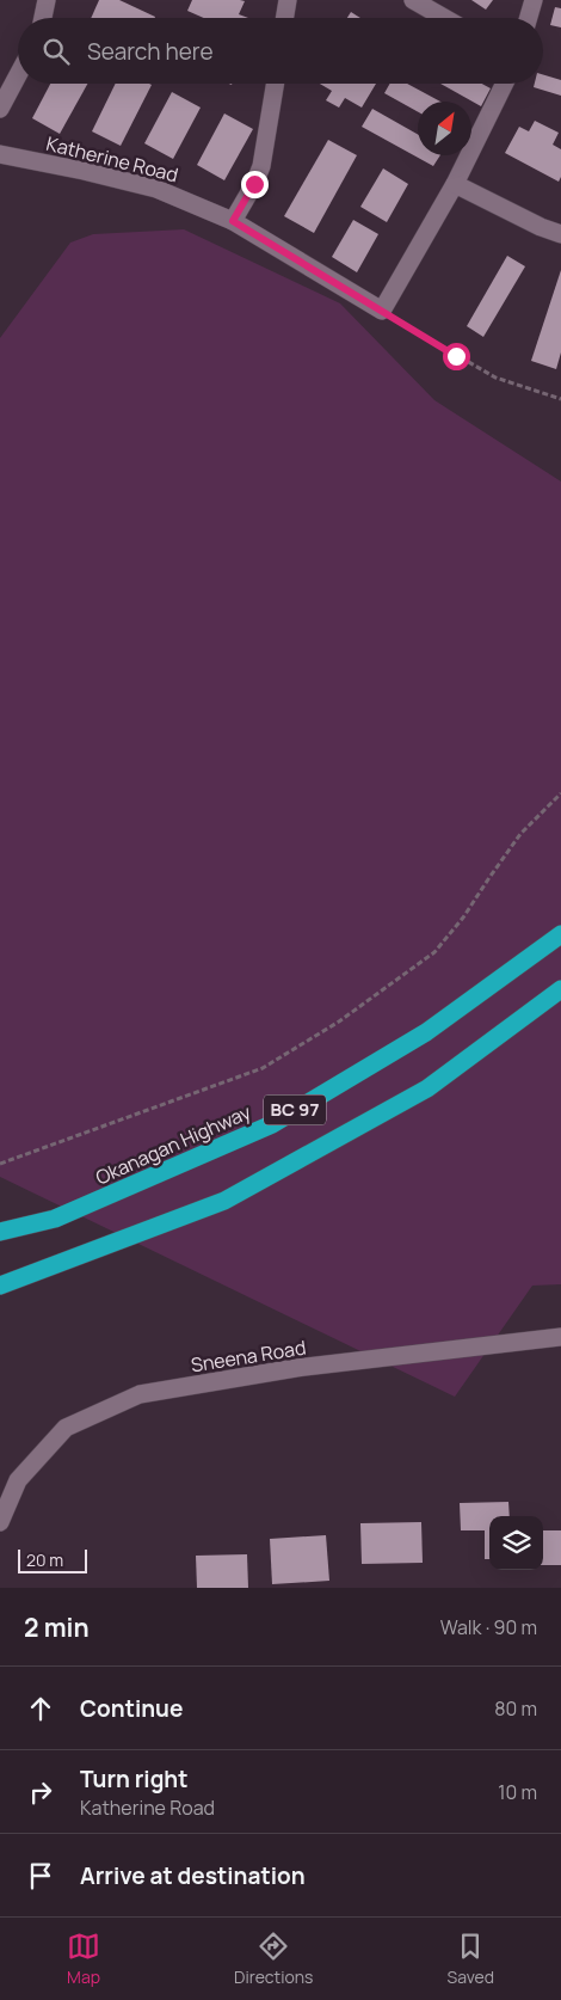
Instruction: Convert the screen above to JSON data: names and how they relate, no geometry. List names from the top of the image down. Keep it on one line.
{"streets":{"highway":["BC 97","Okanagan Highway"],"street":["Katherine Road","Sneena Road"]},"scale_bar":"20 m","north":"top right","page":{"search":"Search here","scale":"20 m","heading":["2 min","Walk · 90 m"],"list":[["Continue","80 m"],["Turn right","Katherine Road","10 m"],"Arrive at destination"],"nav":["Map","Directions","Saved"]}}
